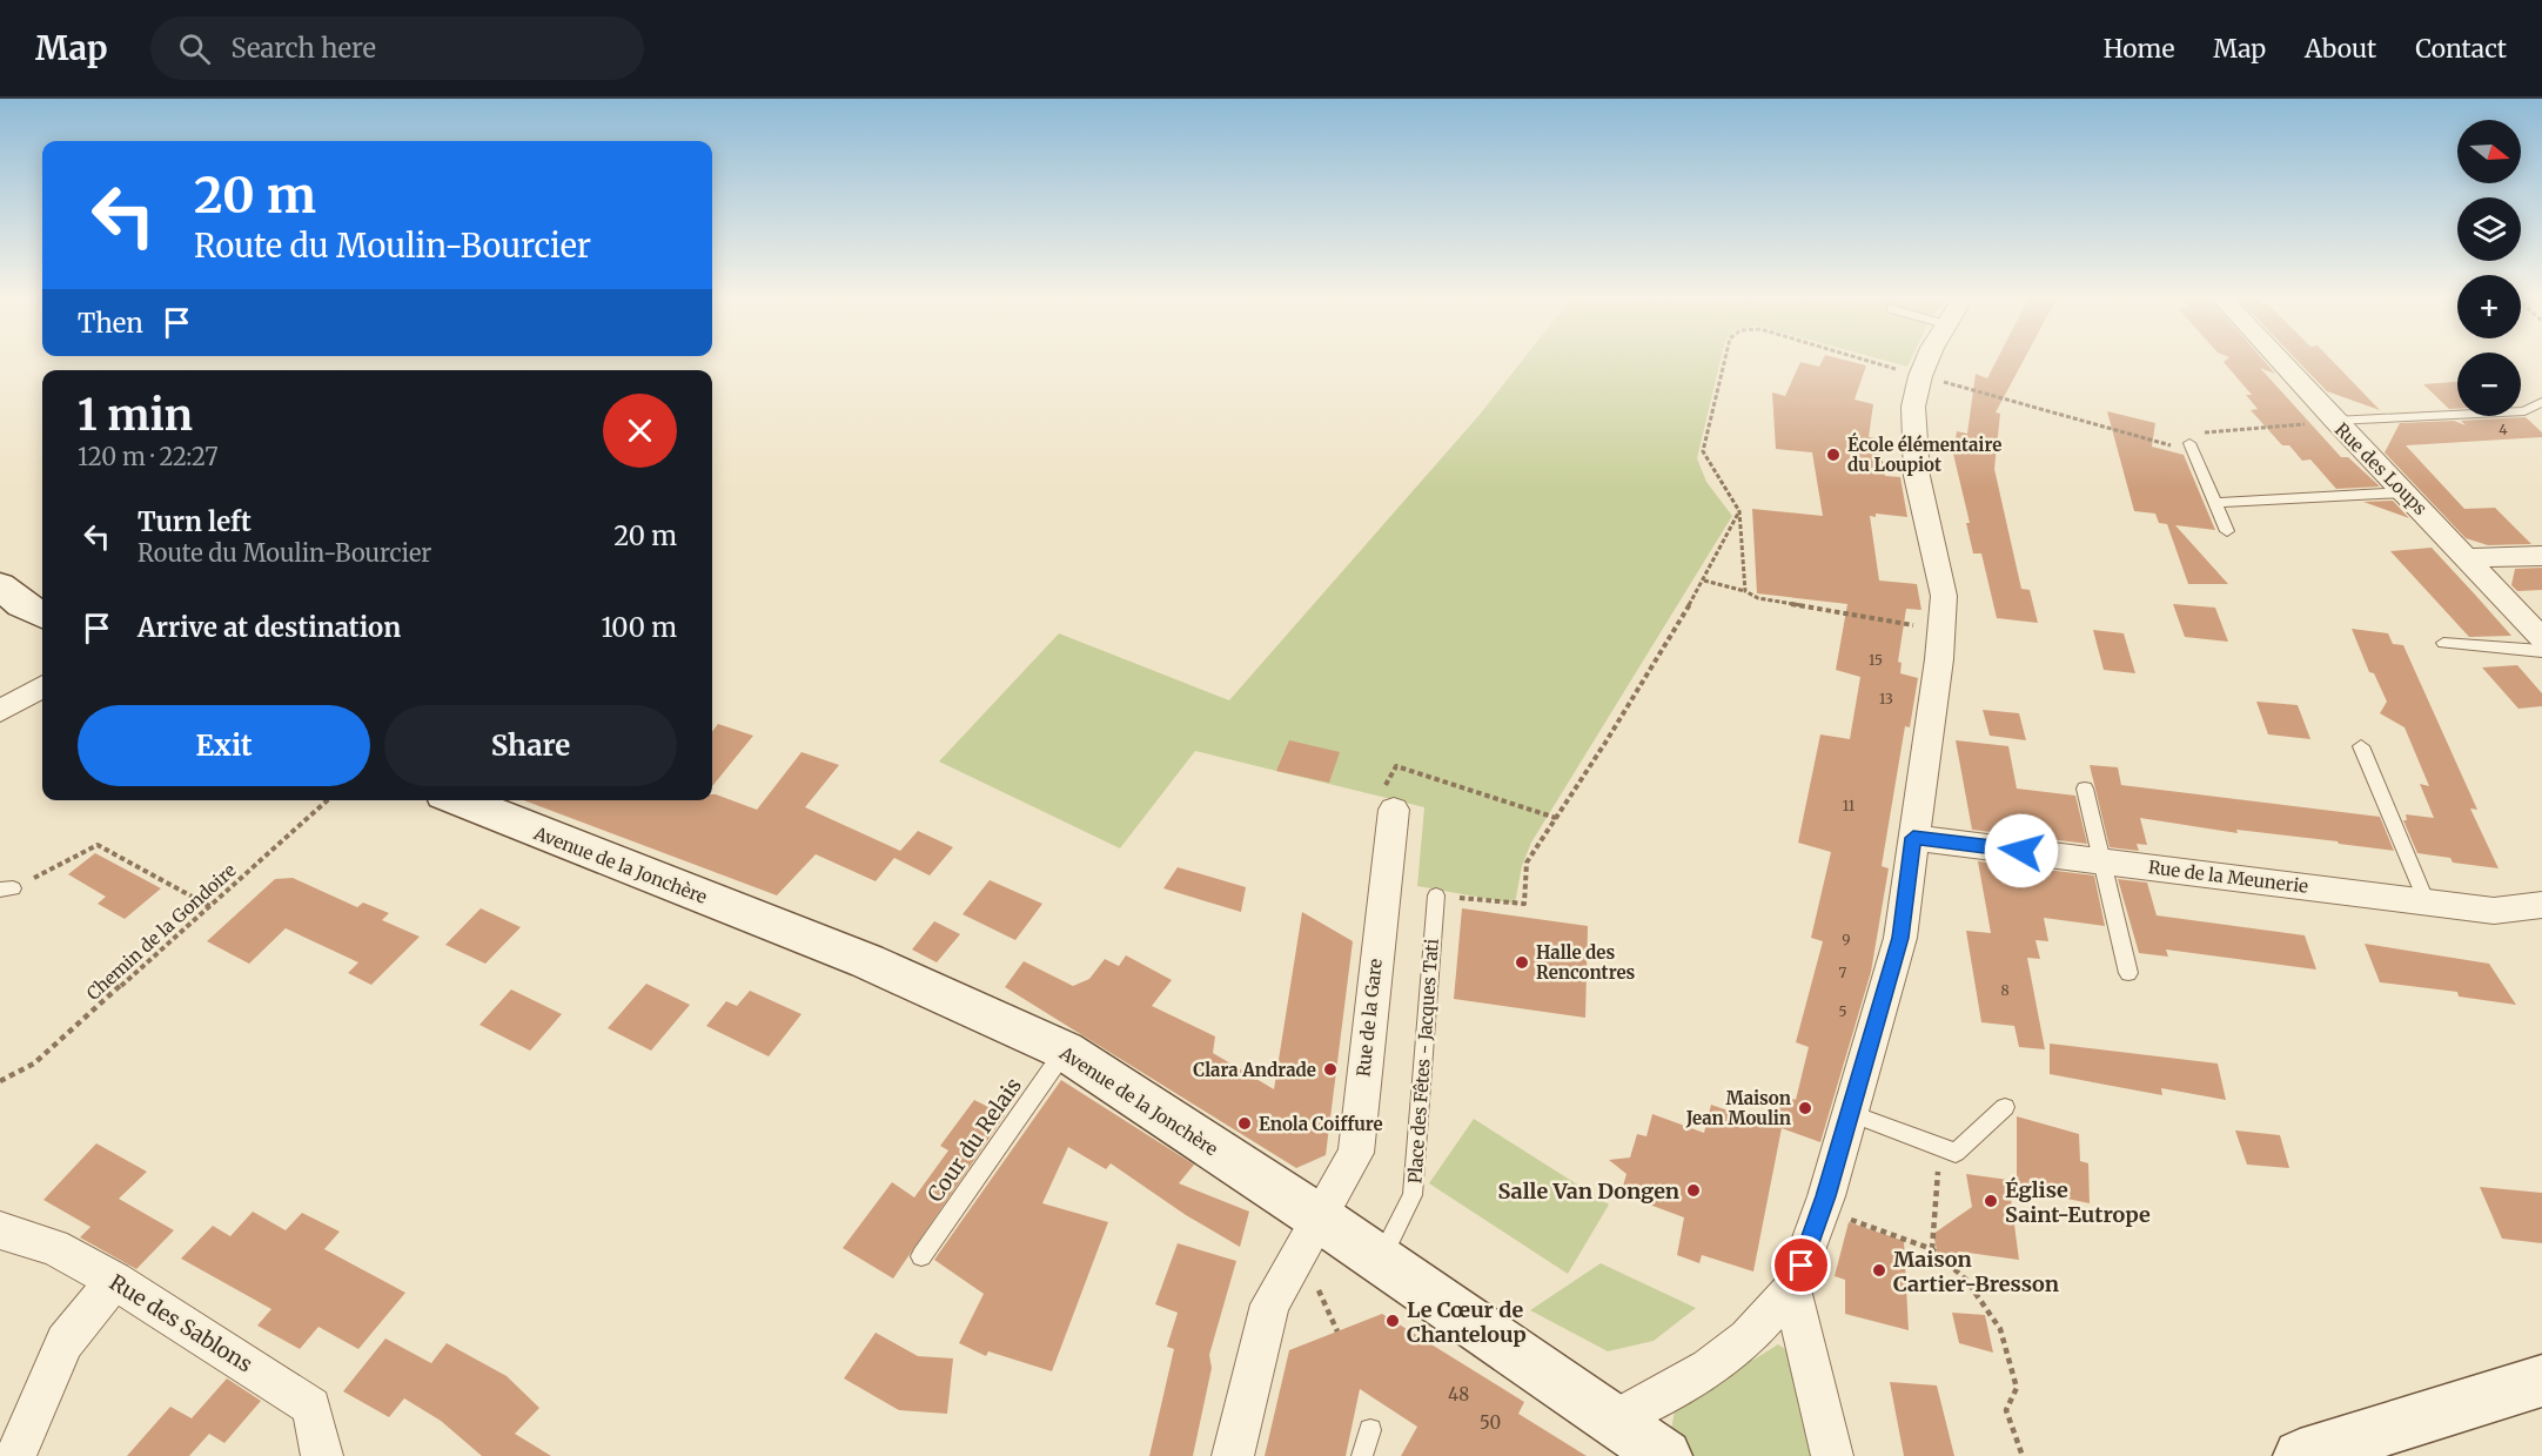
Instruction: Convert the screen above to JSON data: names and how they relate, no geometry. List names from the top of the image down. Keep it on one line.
{"streets":{"main road":["Avenue de la Jonchère"],"street":["Rue des Loups","Rue de la Meunerie","Rue de la Gare","Rue des Sablons"],"lane":["Place des Fêtes - Jacques Tati","Cour du Relais"],"path":["Chemin de la Gondoire"]},"crossings":[["Avenue de la Jonchère","Rue de la Gare"],["Avenue de la Jonchère","Place des Fêtes - Jacques Tati"],["Avenue de la Jonchère","Cour du Relais"]],"places":["École élémentaire du Loupiot","Halle des Rencontres","Clara Andrade","Maison Jean Moulin","Enola Coiffure","Salle Van Dongen","Église Saint-Eutrope","Maison Cartier-Bresson","Le Cœur de Chanteloup"],"house_numbers":["4","15","13","11","9","7","8","5","48","50"],"north":"right","page":{"header":"Map","search":"Search here","nav":["Home","Map","About","Contact"],"map_buttons":["+","−"],"turn":["20 m","Route du Moulin-Bourcier"],"then":"Then","heading":["1 min","120 m · 22:27"],"list":[{"name":"Turn left","note":"Route du Moulin-Bourcier","value":"20 m"},{"name":"Arrive at destination","value":"100 m"}],"buttons":["Exit","Share"]}}
